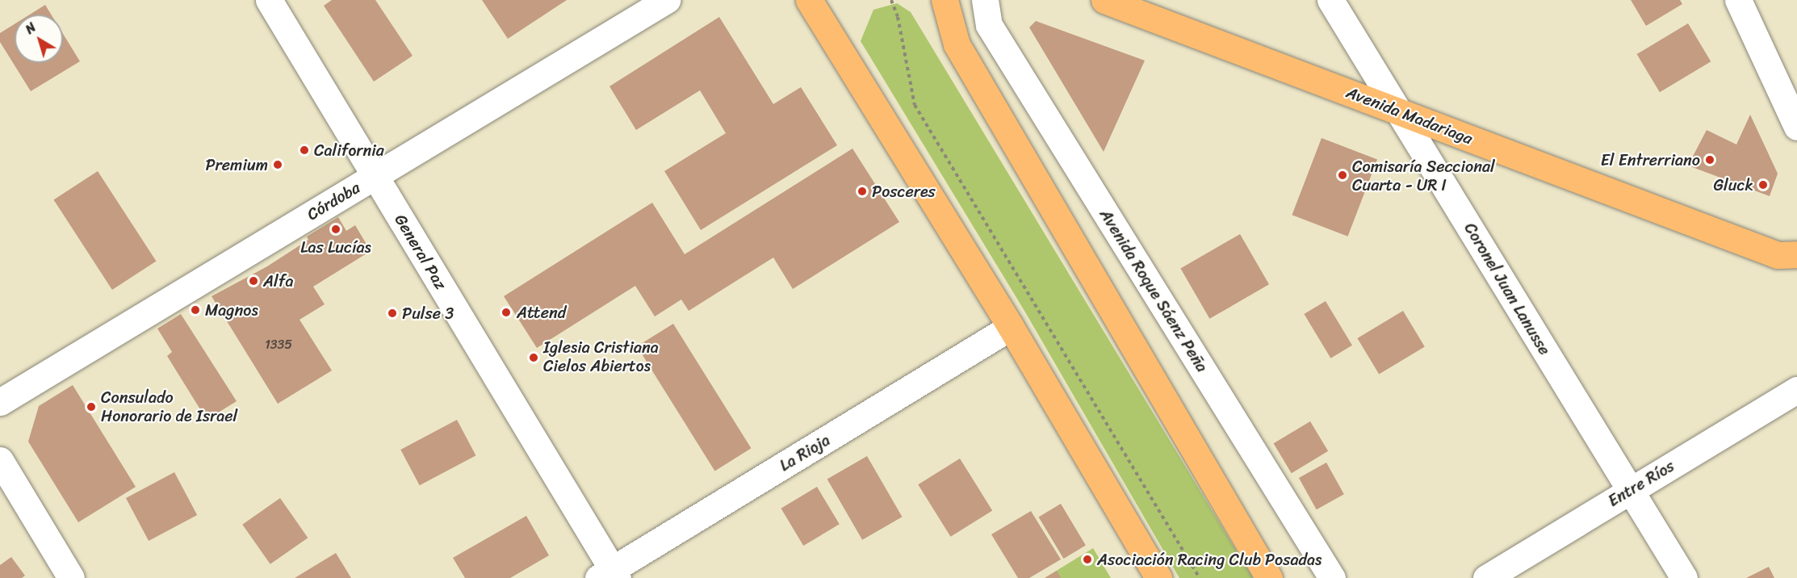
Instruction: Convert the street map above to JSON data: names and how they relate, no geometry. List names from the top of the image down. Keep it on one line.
{"streets":{"main road":["Avenida Madariaga"],"street":["Córdoba","General Paz","Coronel Juan Lanusse","Avenida Roque Sáenz Peña","La Rioja","Entre Ríos"]},"crossings":[["Avenida Madariaga","Coronel Juan Lanusse"],["Córdoba","General Paz"],["General Paz","La Rioja"],["Coronel Juan Lanusse","Entre Ríos"]],"places":["California","El Entrerriano","Premium","Comisaría Seccional Cuarta - UR I","Gluck","Posceres","Las Lucías","Alfa","Magnos","Attend","Pulse 3","Iglesia Cristiana Cielos Abiertos","Consulado Honorario de Israel","Asociación Racing Club Posadas"],"house_numbers":["1335"],"north":"top left"}
